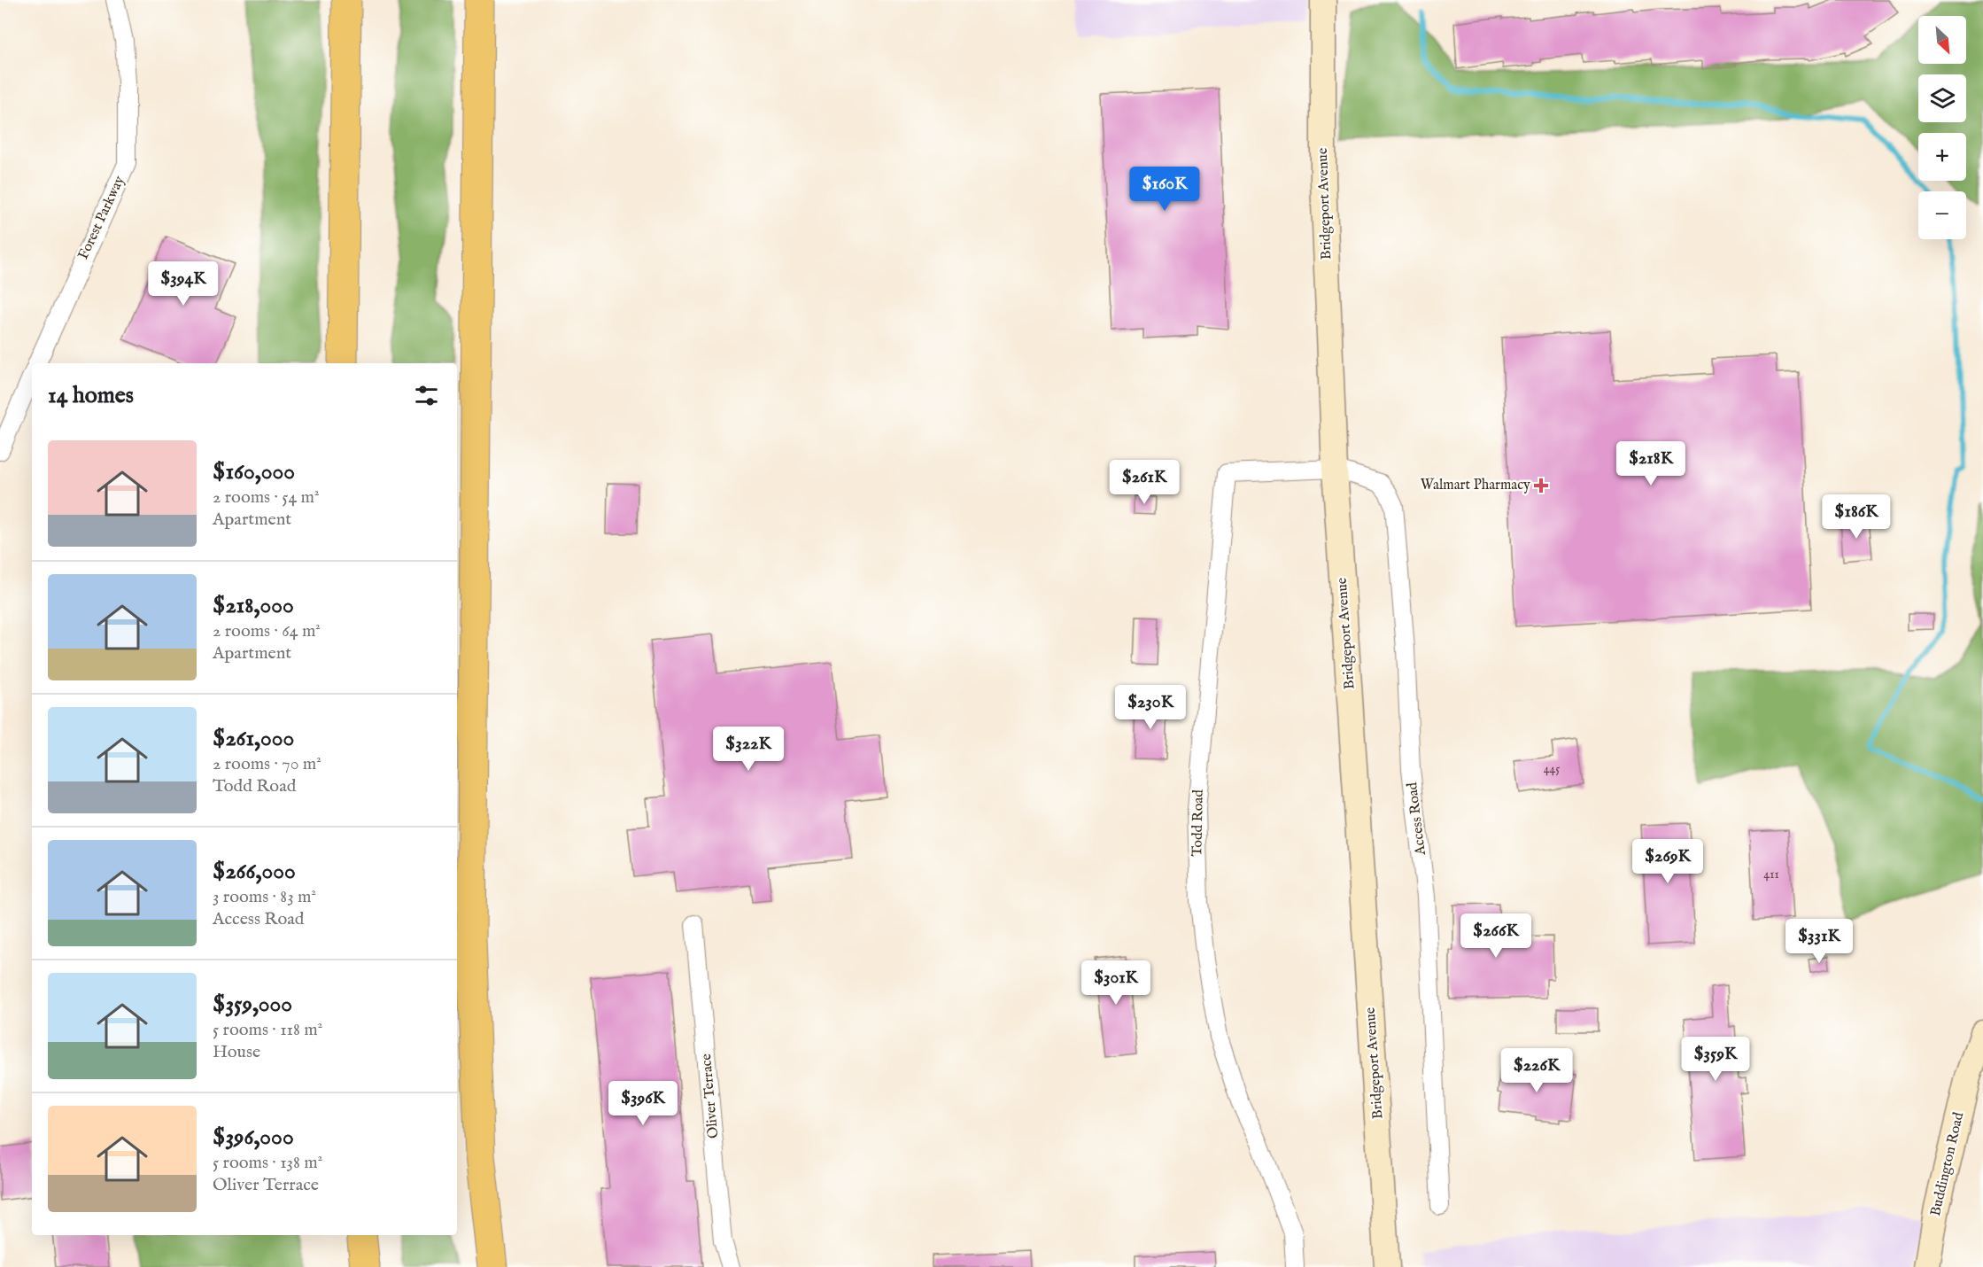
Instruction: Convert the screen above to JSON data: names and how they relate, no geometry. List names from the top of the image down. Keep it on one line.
{"streets":{"main road":["Bridgeport Avenue","Buddington Road"],"street":["Forest Parkway","Access Road","Todd Road","Oliver Terrace"]},"crossings":[["Bridgeport Avenue","Access Road"],["Bridgeport Avenue","Todd Road"],["Access Road","Todd Road"]],"places":{"health":["Walmart Pharmacy"]},"house_numbers":["445","411"],"north":"bottom right","page":{"map_buttons":["+","−"],"price":["$160K","$394K","$218K","$261K","$186K","$230K","$322K","$269K","$266K","$331K","$301K","$359K","$226K","$396K"],"heading":"14 homes","list":[{"name":"$160,000","note":"2 rooms · 54 m² · Apartment"},{"name":"$218,000","note":"2 rooms · 64 m² · Apartment"},{"name":"$261,000","note":"2 rooms · 70 m² · Todd Road"},{"name":"$266,000","note":"3 rooms · 83 m² · Access Road"},{"name":"$359,000","note":"5 rooms · 118 m² · House"},{"name":"$396,000","note":"5 rooms · 138 m² · Oliver Terrace"}]}}
